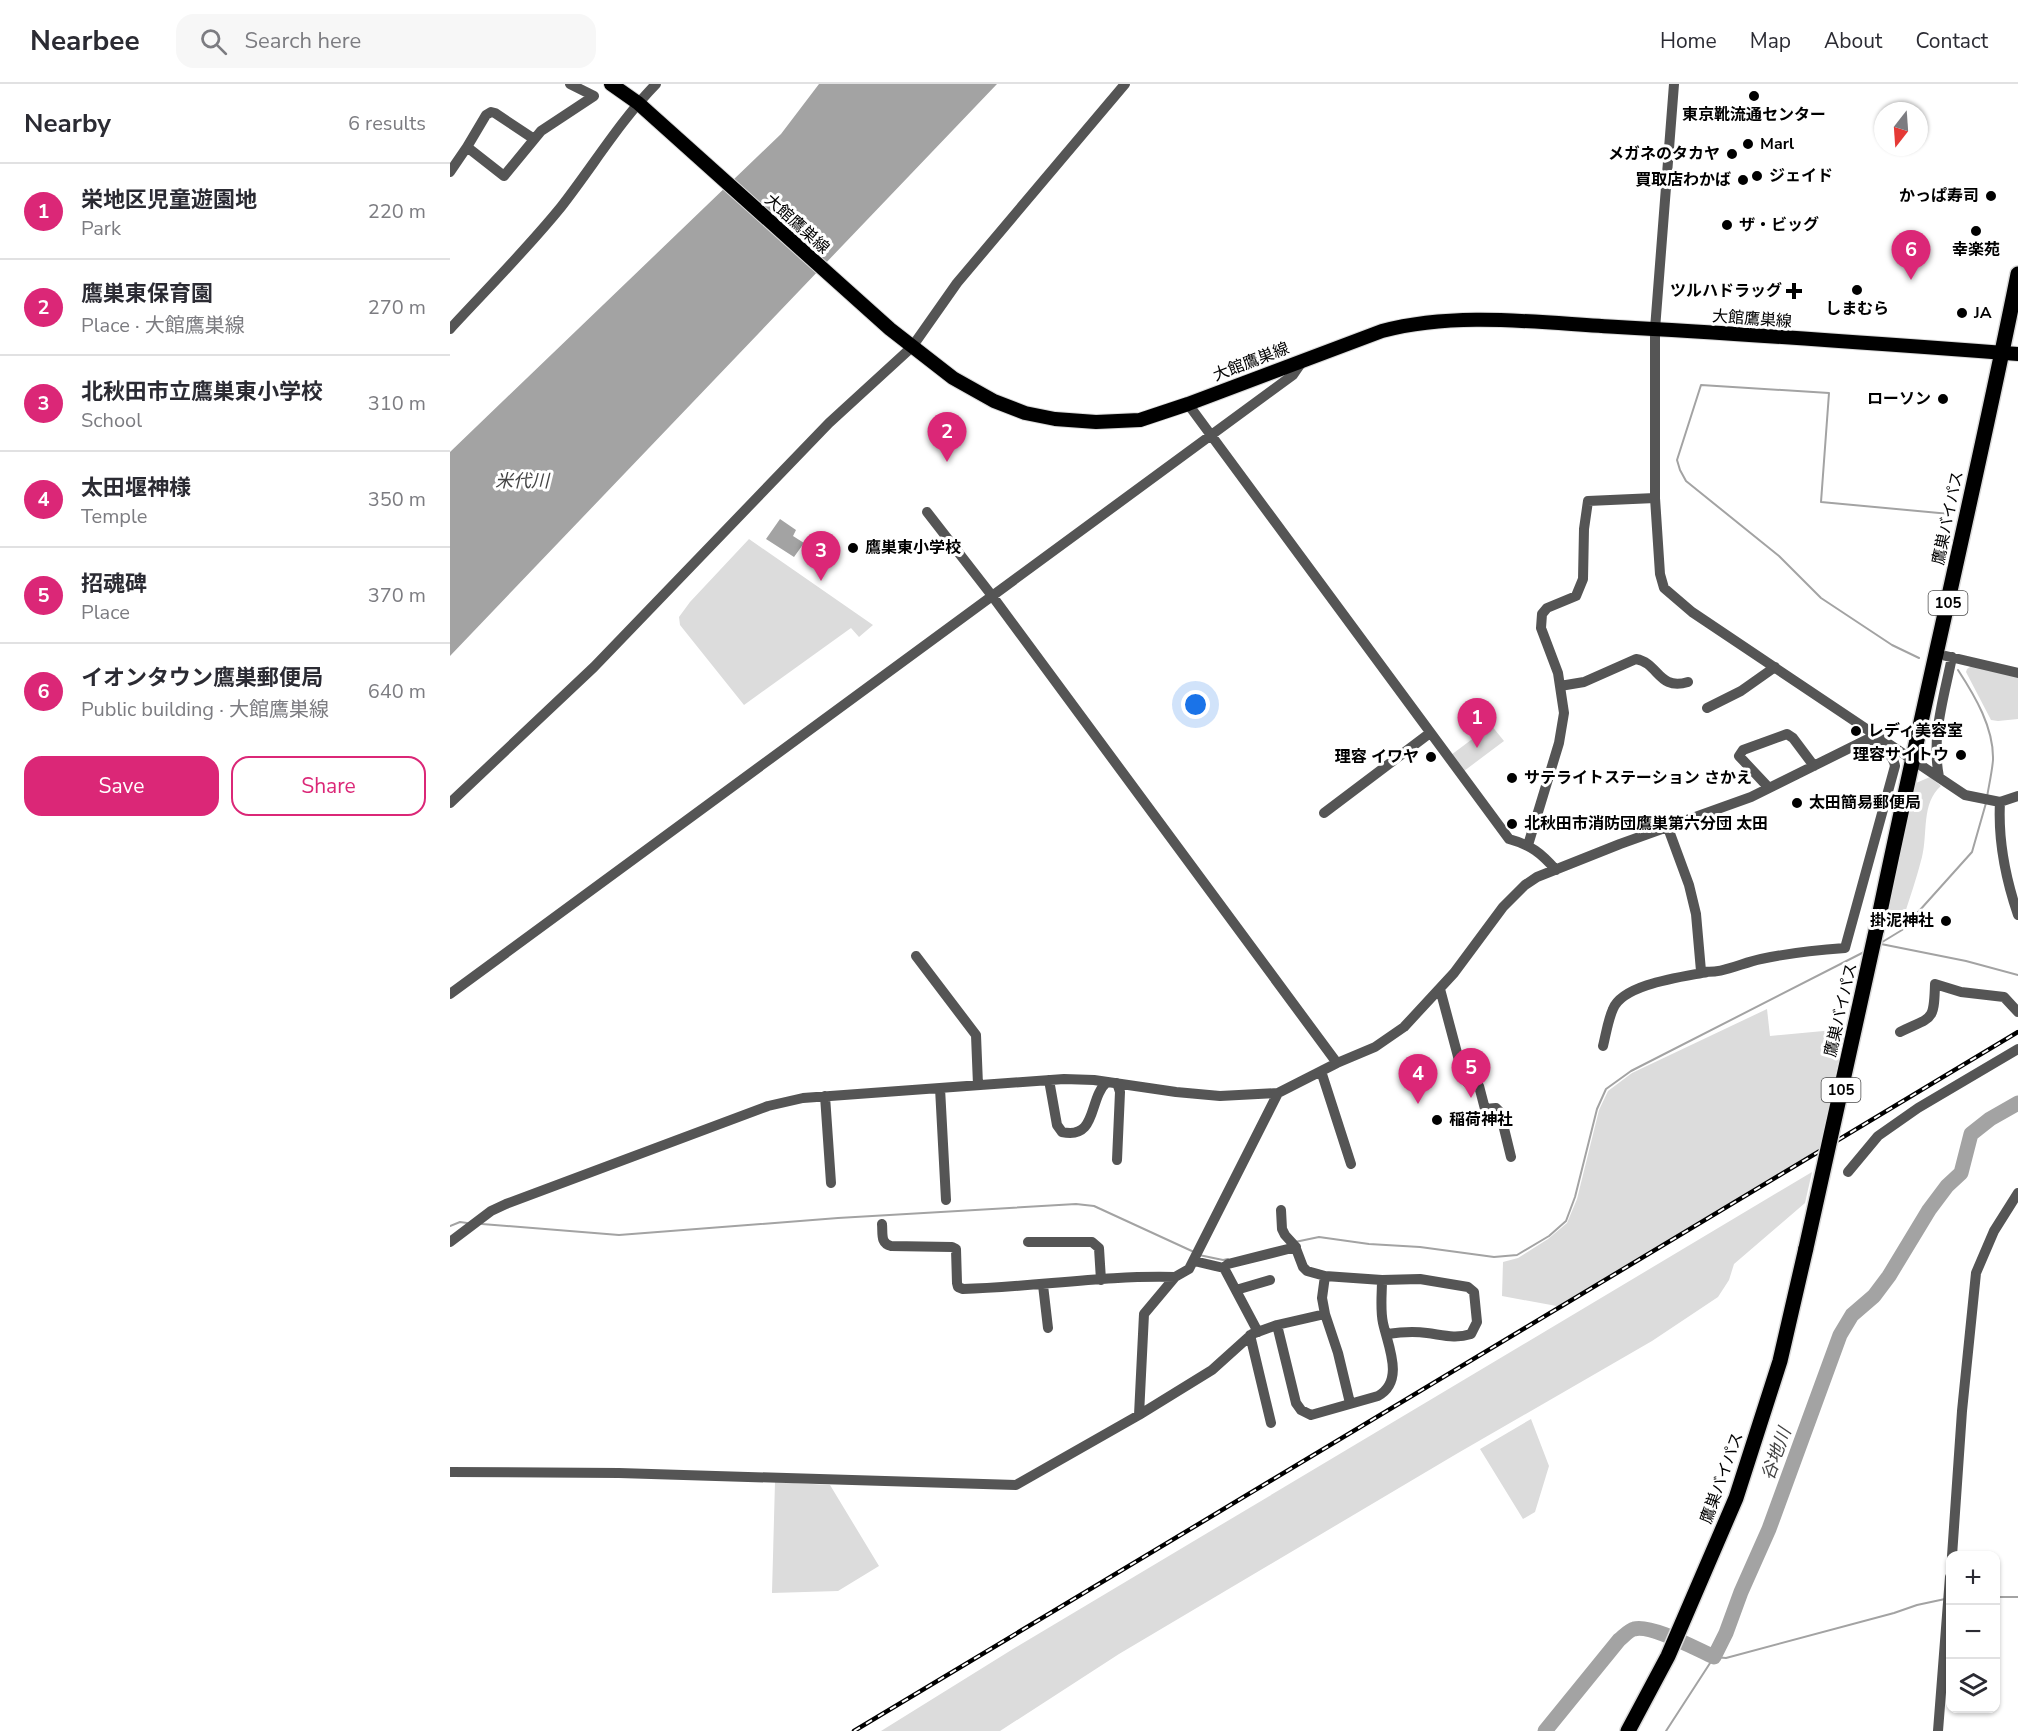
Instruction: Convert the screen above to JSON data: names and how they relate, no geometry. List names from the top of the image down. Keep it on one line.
{"streets":{"highway":["鷹巣バイパス","105"],"main road":["大館鷹巣線"]},"crossings":[["大館鷹巣線","鷹巣バイパス"]],"water":["米代川","谷地川"],"places":{"other":["東京靴流通センター","Marl","メガネのタカヤ","ジェイド","買取店わかば","かっぱ寿司","ザ・ビッグ","幸楽苑","しまむら","JA","ローソン","鷹巣東小学校","レディ美容室","理容サイトウ","理容 イワヤ","サテライトステーション さかえ","太田簡易郵便局","北秋田市消防団鷹巣第六分団 太田","掛泥神社","稲荷神社"],"health":["ツルハドラッグ"]},"north":"bottom","page":{"header":"Nearbee","search":"Search here","nav":["Home","Map","About","Contact"],"heading":["Nearby","6 results"],"list":[{"mark":"1","name":"栄地区児童遊園地","note":"Park","value":"220 m"},{"mark":"2","name":"鷹巣東保育園","note":"Place · 大館鷹巣線","value":"270 m"},{"mark":"3","name":"北秋田市立鷹巣東小学校","note":"School","value":"310 m"},{"mark":"4","name":"太田堰神様","note":"Temple","value":"350 m"},{"mark":"5","name":"招魂碑","note":"Place","value":"370 m"},{"mark":"6","name":"イオンタウン鷹巣郵便局","note":"Public building · 大館鷹巣線","value":"640 m"}],"pins":["6","2","3","1","5","4"],"buttons":["Save","Share"],"map_buttons":["+","−"]}}
